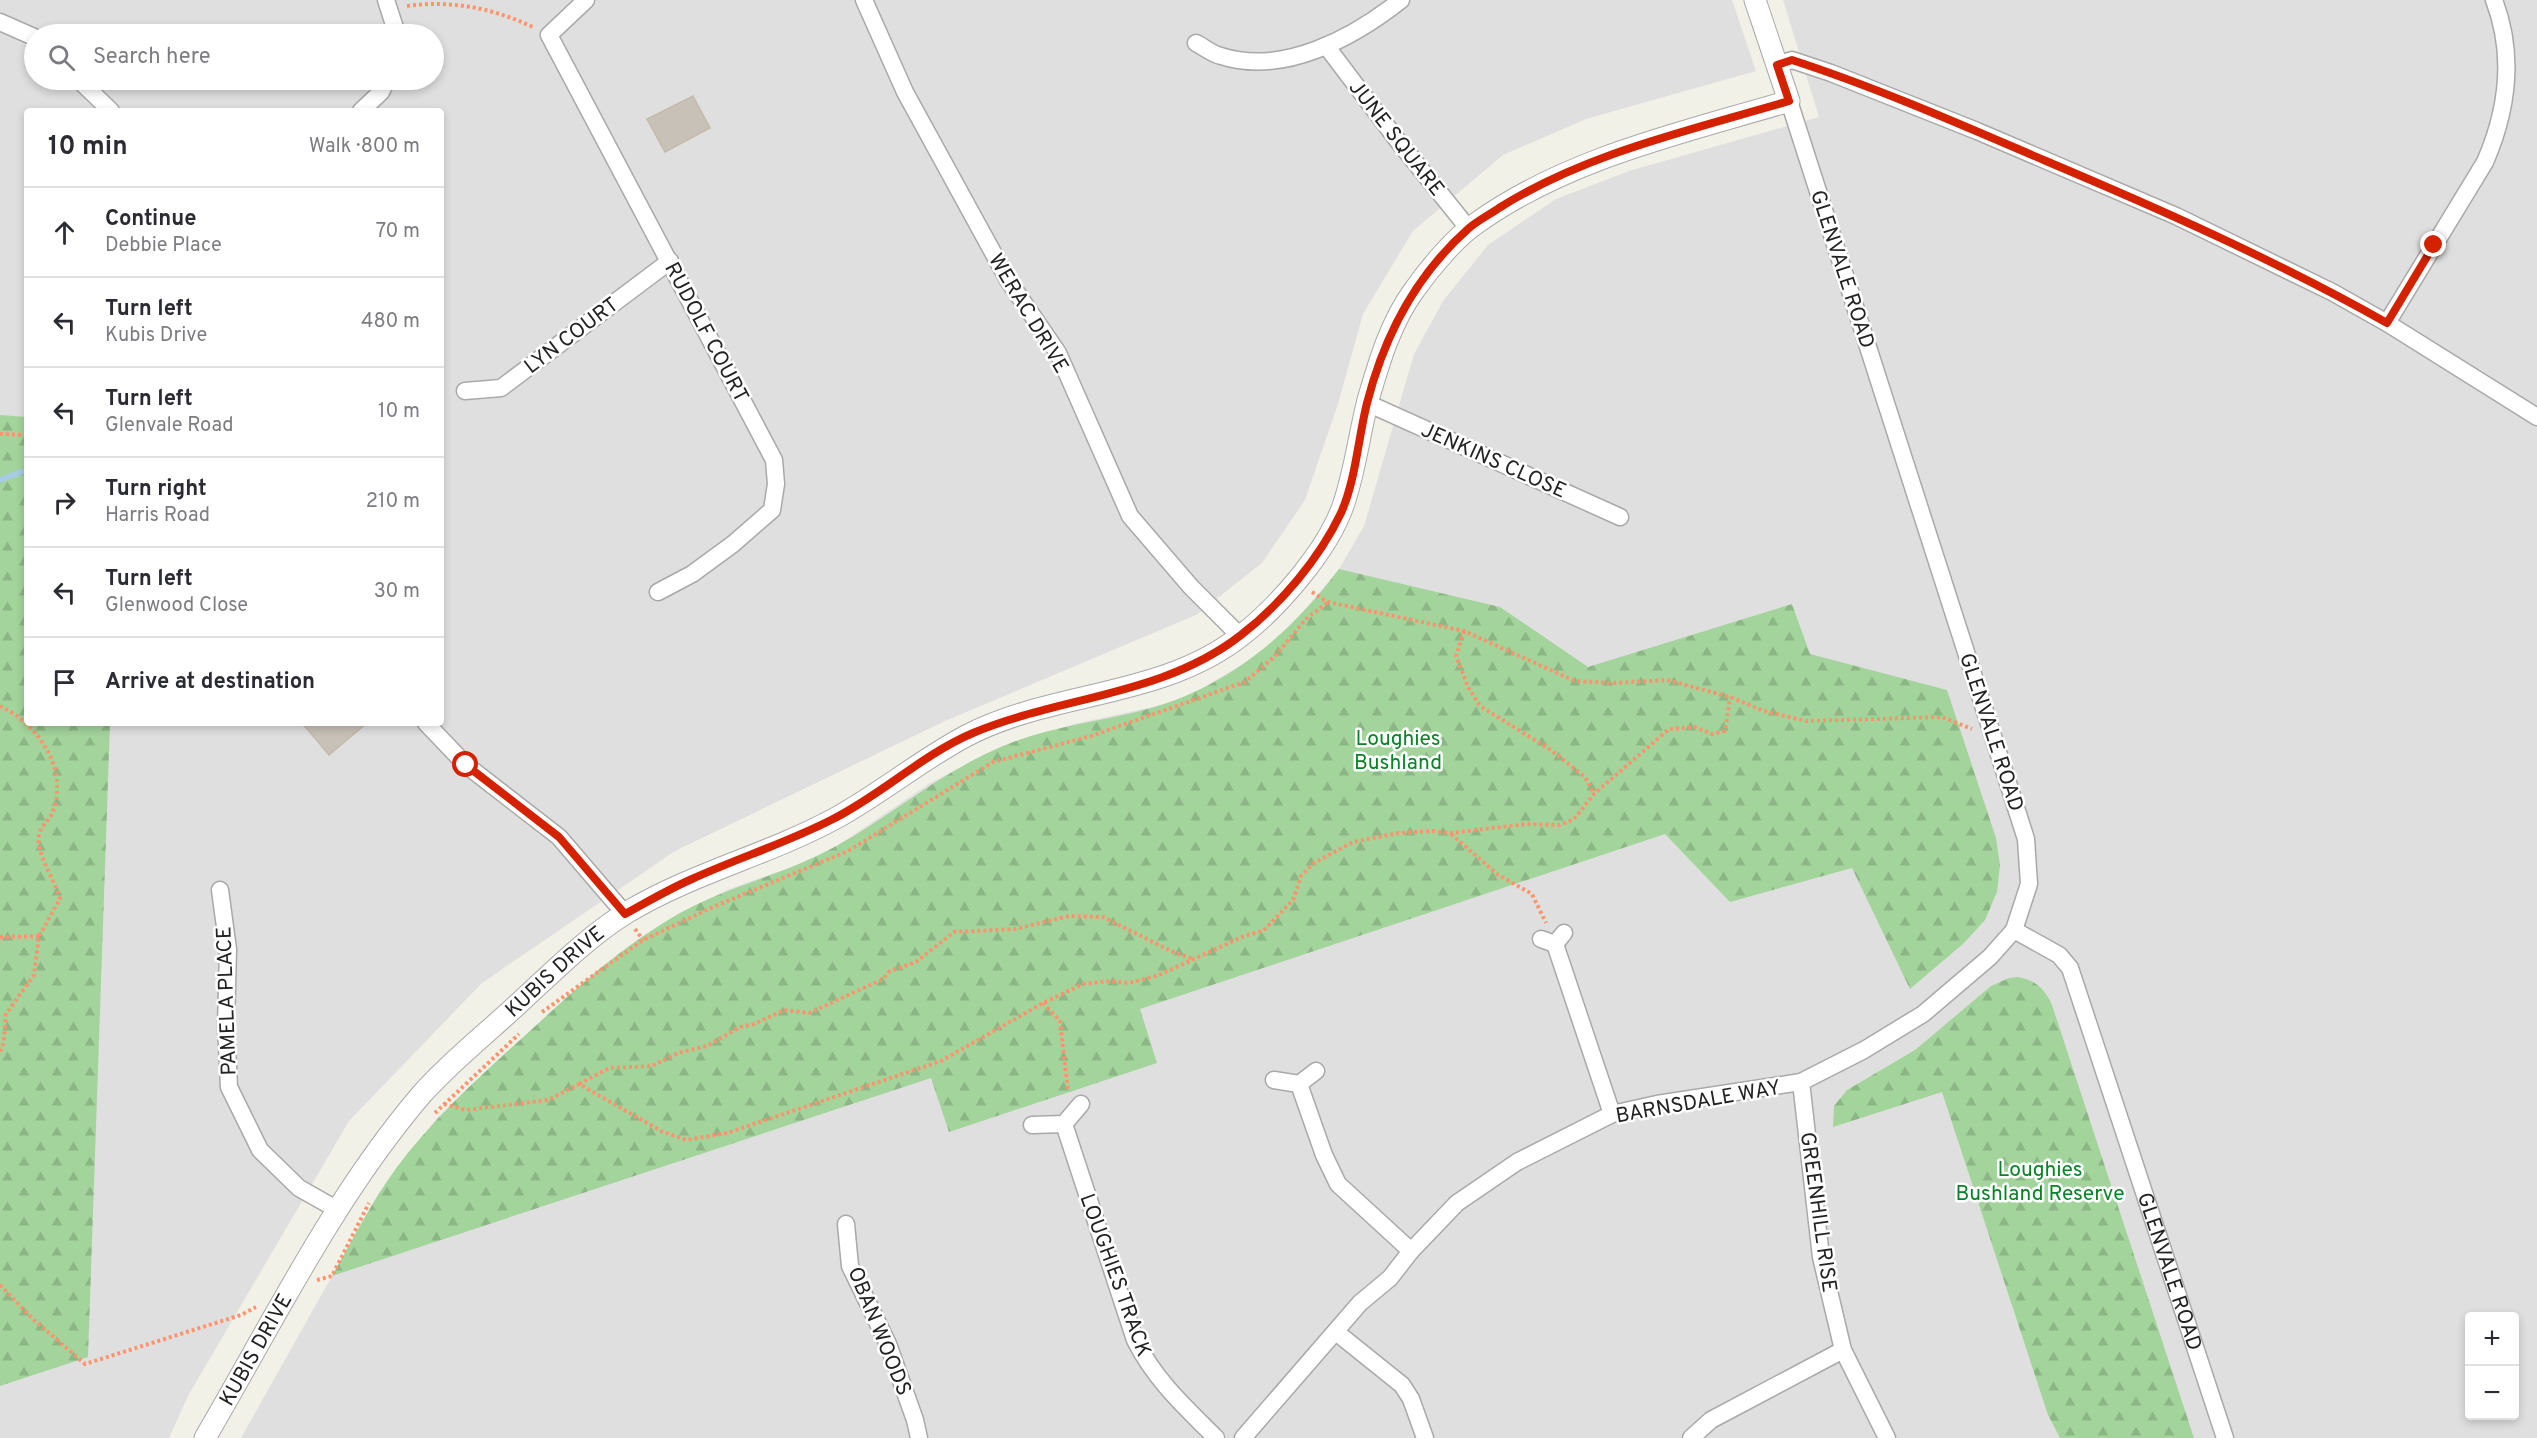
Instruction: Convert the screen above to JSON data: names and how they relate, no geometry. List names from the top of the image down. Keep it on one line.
{"streets":{"street":["JUNE SQUARE","GLENVALE ROAD","WERAC DRIVE","RUDOLF COURT","LYN COURT","JENKINS CLOSE","KUBIS DRIVE","PAMELA PLACE","BARNSDALE WAY","GREENHILL RISE","LOUGHIES TRACK","OBAN WOODS"]},"crossings":[["JUNE SQUARE","KUBIS DRIVE"],["GLENVALE ROAD","KUBIS DRIVE"],["GLENVALE ROAD","BARNSDALE WAY"],["WERAC DRIVE","KUBIS DRIVE"],["RUDOLF COURT","LYN COURT"],["JENKINS CLOSE","KUBIS DRIVE"],["KUBIS DRIVE","PAMELA PLACE"],["BARNSDALE WAY","GREENHILL RISE"]],"parks":["Loughies Bushland","Loughies Bushland Reserve"],"page":{"search":"Search here","heading":["10 min","Walk · 800 m"],"list":[["Continue","Debbie Place","70 m"],["Turn left","Kubis Drive","480 m"],["Turn left","Glenvale Road","10 m"],["Turn right","Harris Road","210 m"],["Turn left","Glenwood Close","30 m"],"Arrive at destination"],"map_buttons":["+","−"]}}
